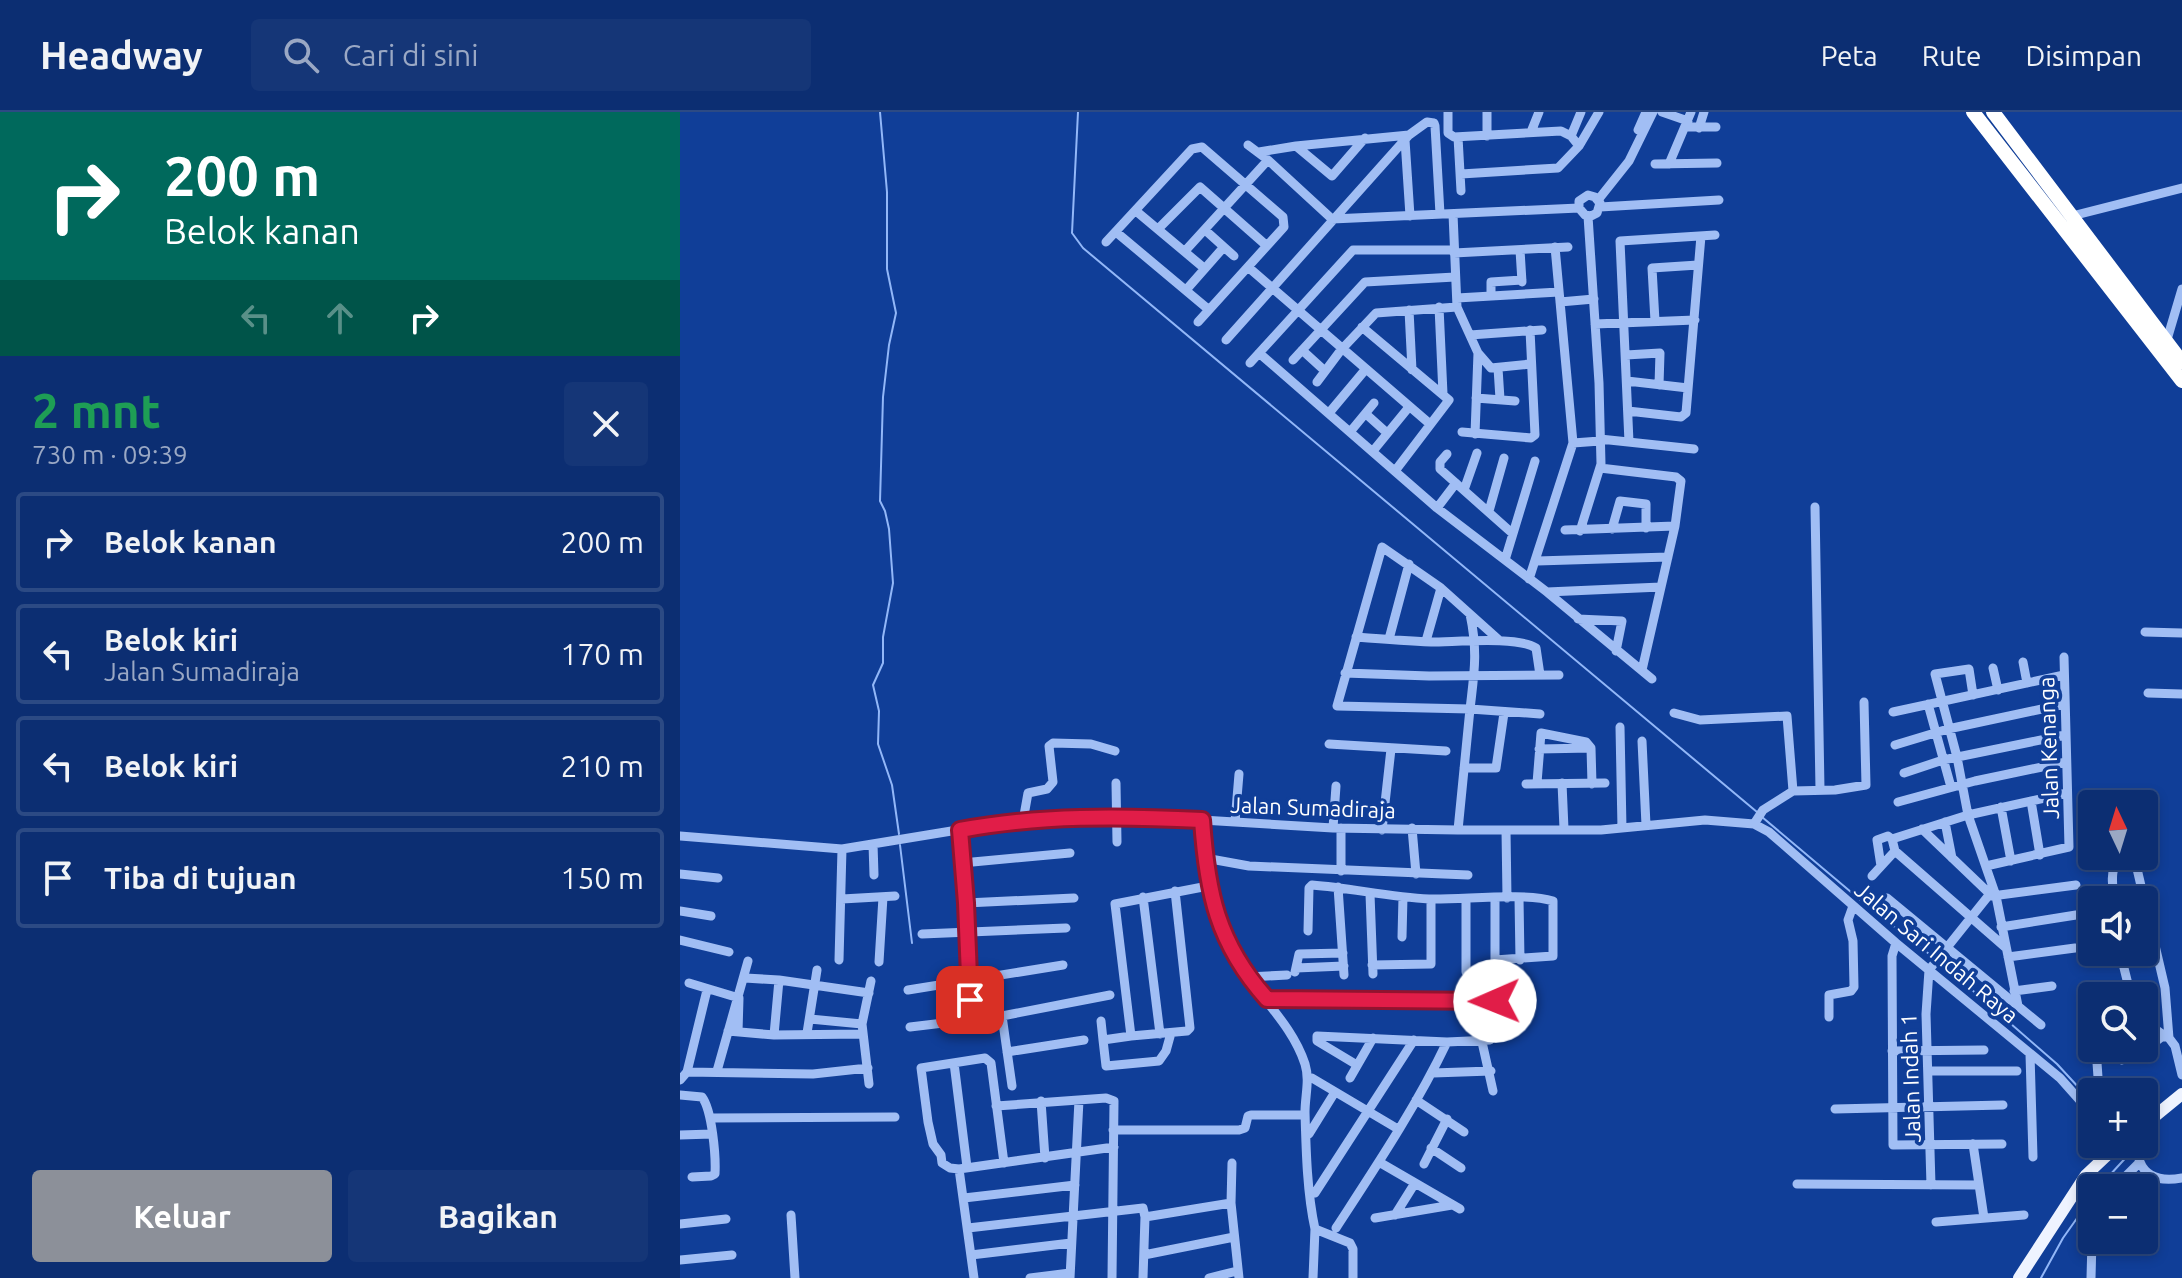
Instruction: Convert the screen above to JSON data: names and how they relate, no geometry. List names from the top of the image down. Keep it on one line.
{"streets":{"street":["Jalan Kenanga","Jalan Sumadiraja","Jalan Sari Indah Raya","Jalan Indah 1"]},"crossings":[["Jalan Sumadiraja","Jalan Sari Indah Raya"],["Jalan Sari Indah Raya","Jalan Indah 1"]],"north":"top","page":{"header":"Headway","search":"Cari di sini","nav":["Peta","Rute","Disimpan"],"turn":["200 m","Belok kanan"],"heading":["2 mnt","730 m · 09:39"],"list":[{"name":"Belok kanan","value":"200 m"},{"name":"Belok kiri","note":"Jalan Sumadiraja","value":"170 m"},{"name":"Belok kiri","value":"210 m"},{"name":"Tiba di tujuan","value":"150 m"}],"map_buttons":["+","−"],"buttons":["Keluar","Bagikan"]}}
